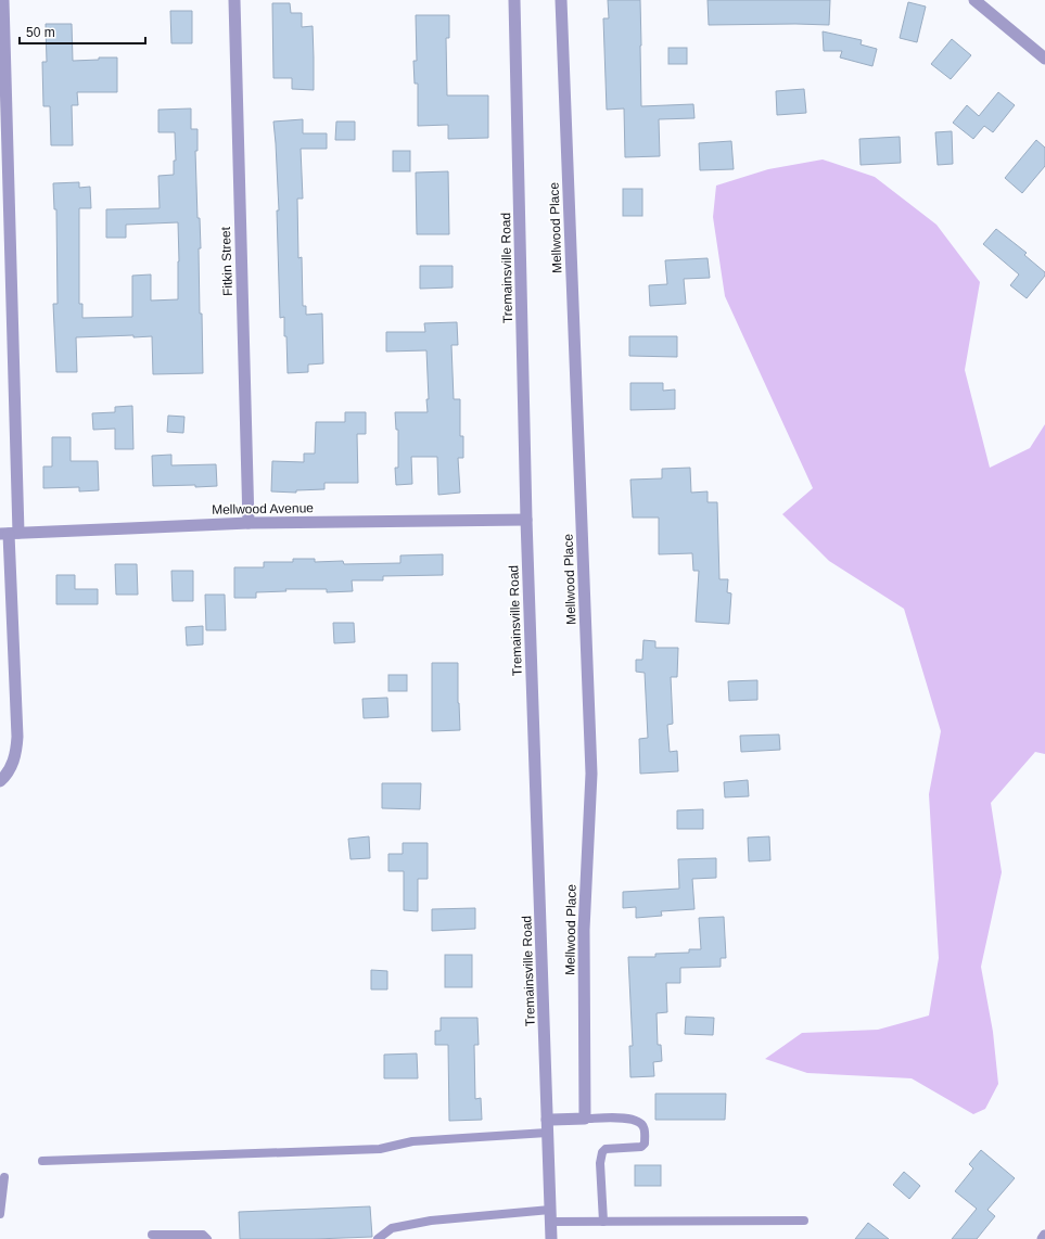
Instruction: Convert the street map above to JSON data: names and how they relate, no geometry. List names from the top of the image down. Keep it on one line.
{"streets":{"street":["Mellwood Place","Fitkin Street","Tremainsville Road","Mellwood Avenue"]},"crossings":[["Fitkin Street","Mellwood Avenue"],["Tremainsville Road","Mellwood Avenue"]],"scale_bar":"50 m"}
